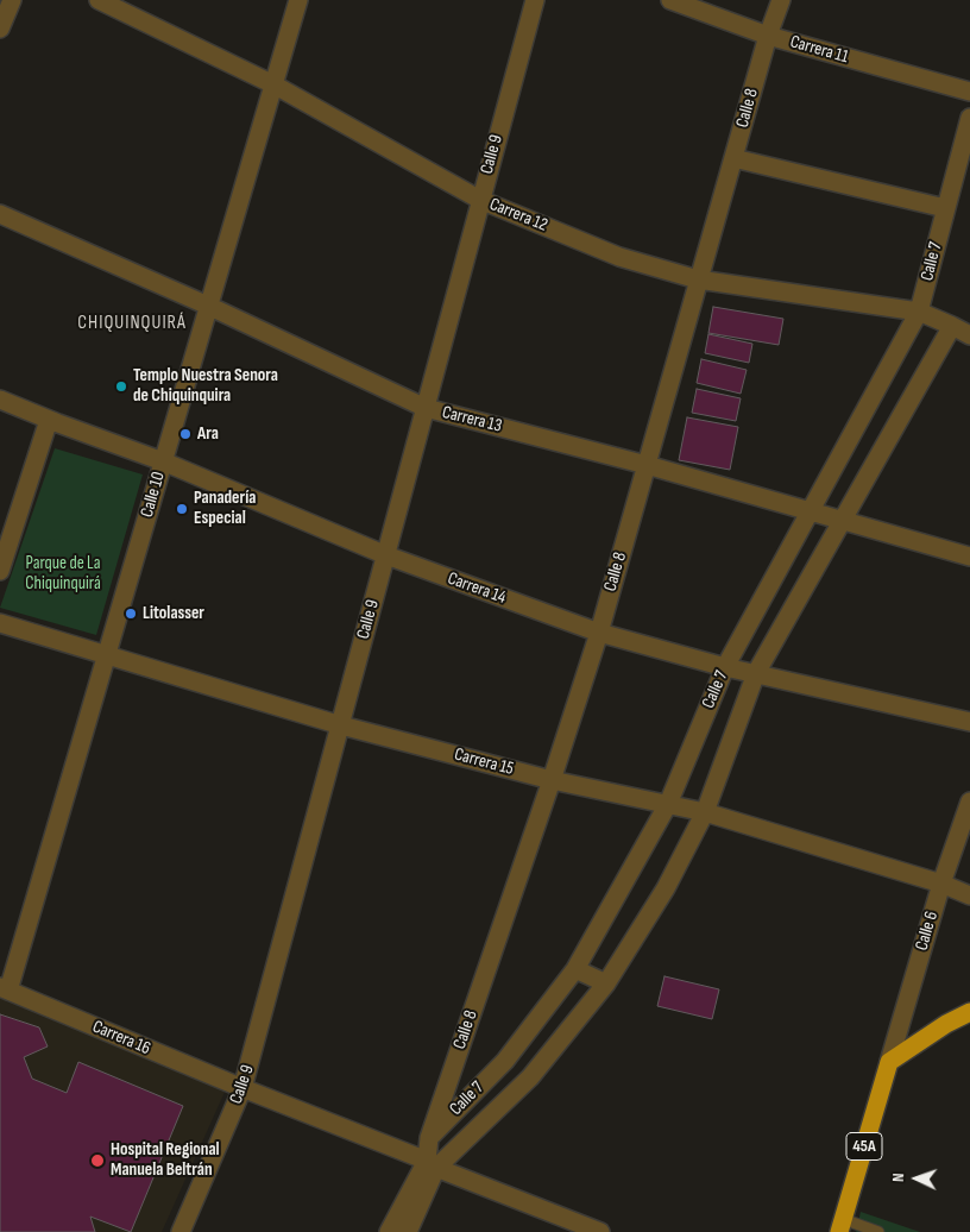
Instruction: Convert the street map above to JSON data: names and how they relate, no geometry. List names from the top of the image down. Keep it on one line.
{"streets":{"highway":["45A"],"street":["Carrera 11","Calle 8","Calle 9","Carrera 12","Calle 7","Carrera 13","Calle 10","Carrera 14","Carrera 15","Calle 6","Carrera 16"]},"crossings":[["Carrera 11","Calle 8"],["Calle 8","Carrera 12"],["Calle 8","Calle 7"],["Calle 8","Carrera 13"],["Calle 8","Carrera 14"],["Calle 8","Carrera 15"],["Calle 8","Carrera 16"],["Calle 9","Carrera 12"],["Calle 9","Carrera 13"],["Calle 9","Carrera 14"],["Calle 9","Carrera 15"],["Calle 9","Carrera 16"],["Carrera 12","Calle 7"],["Carrera 12","Calle 10"],["Calle 7","Carrera 13"],["Calle 7","Carrera 14"],["Calle 7","Carrera 15"],["Carrera 13","Calle 10"],["Calle 10","Carrera 14"],["Calle 10","Carrera 15"],["Calle 10","Carrera 16"],["Carrera 15","Calle 6"],["Calle 6","45A"]],"districts":["CHIQUINQUIRÁ"],"parks":["Parque de La Chiquinquirá"],"places":["Templo Nuestra Senora de Chiquinquira","Ara","Panadería Especial","Litolasser","Hospital Regional Manuela Beltrán"],"north":"left"}
